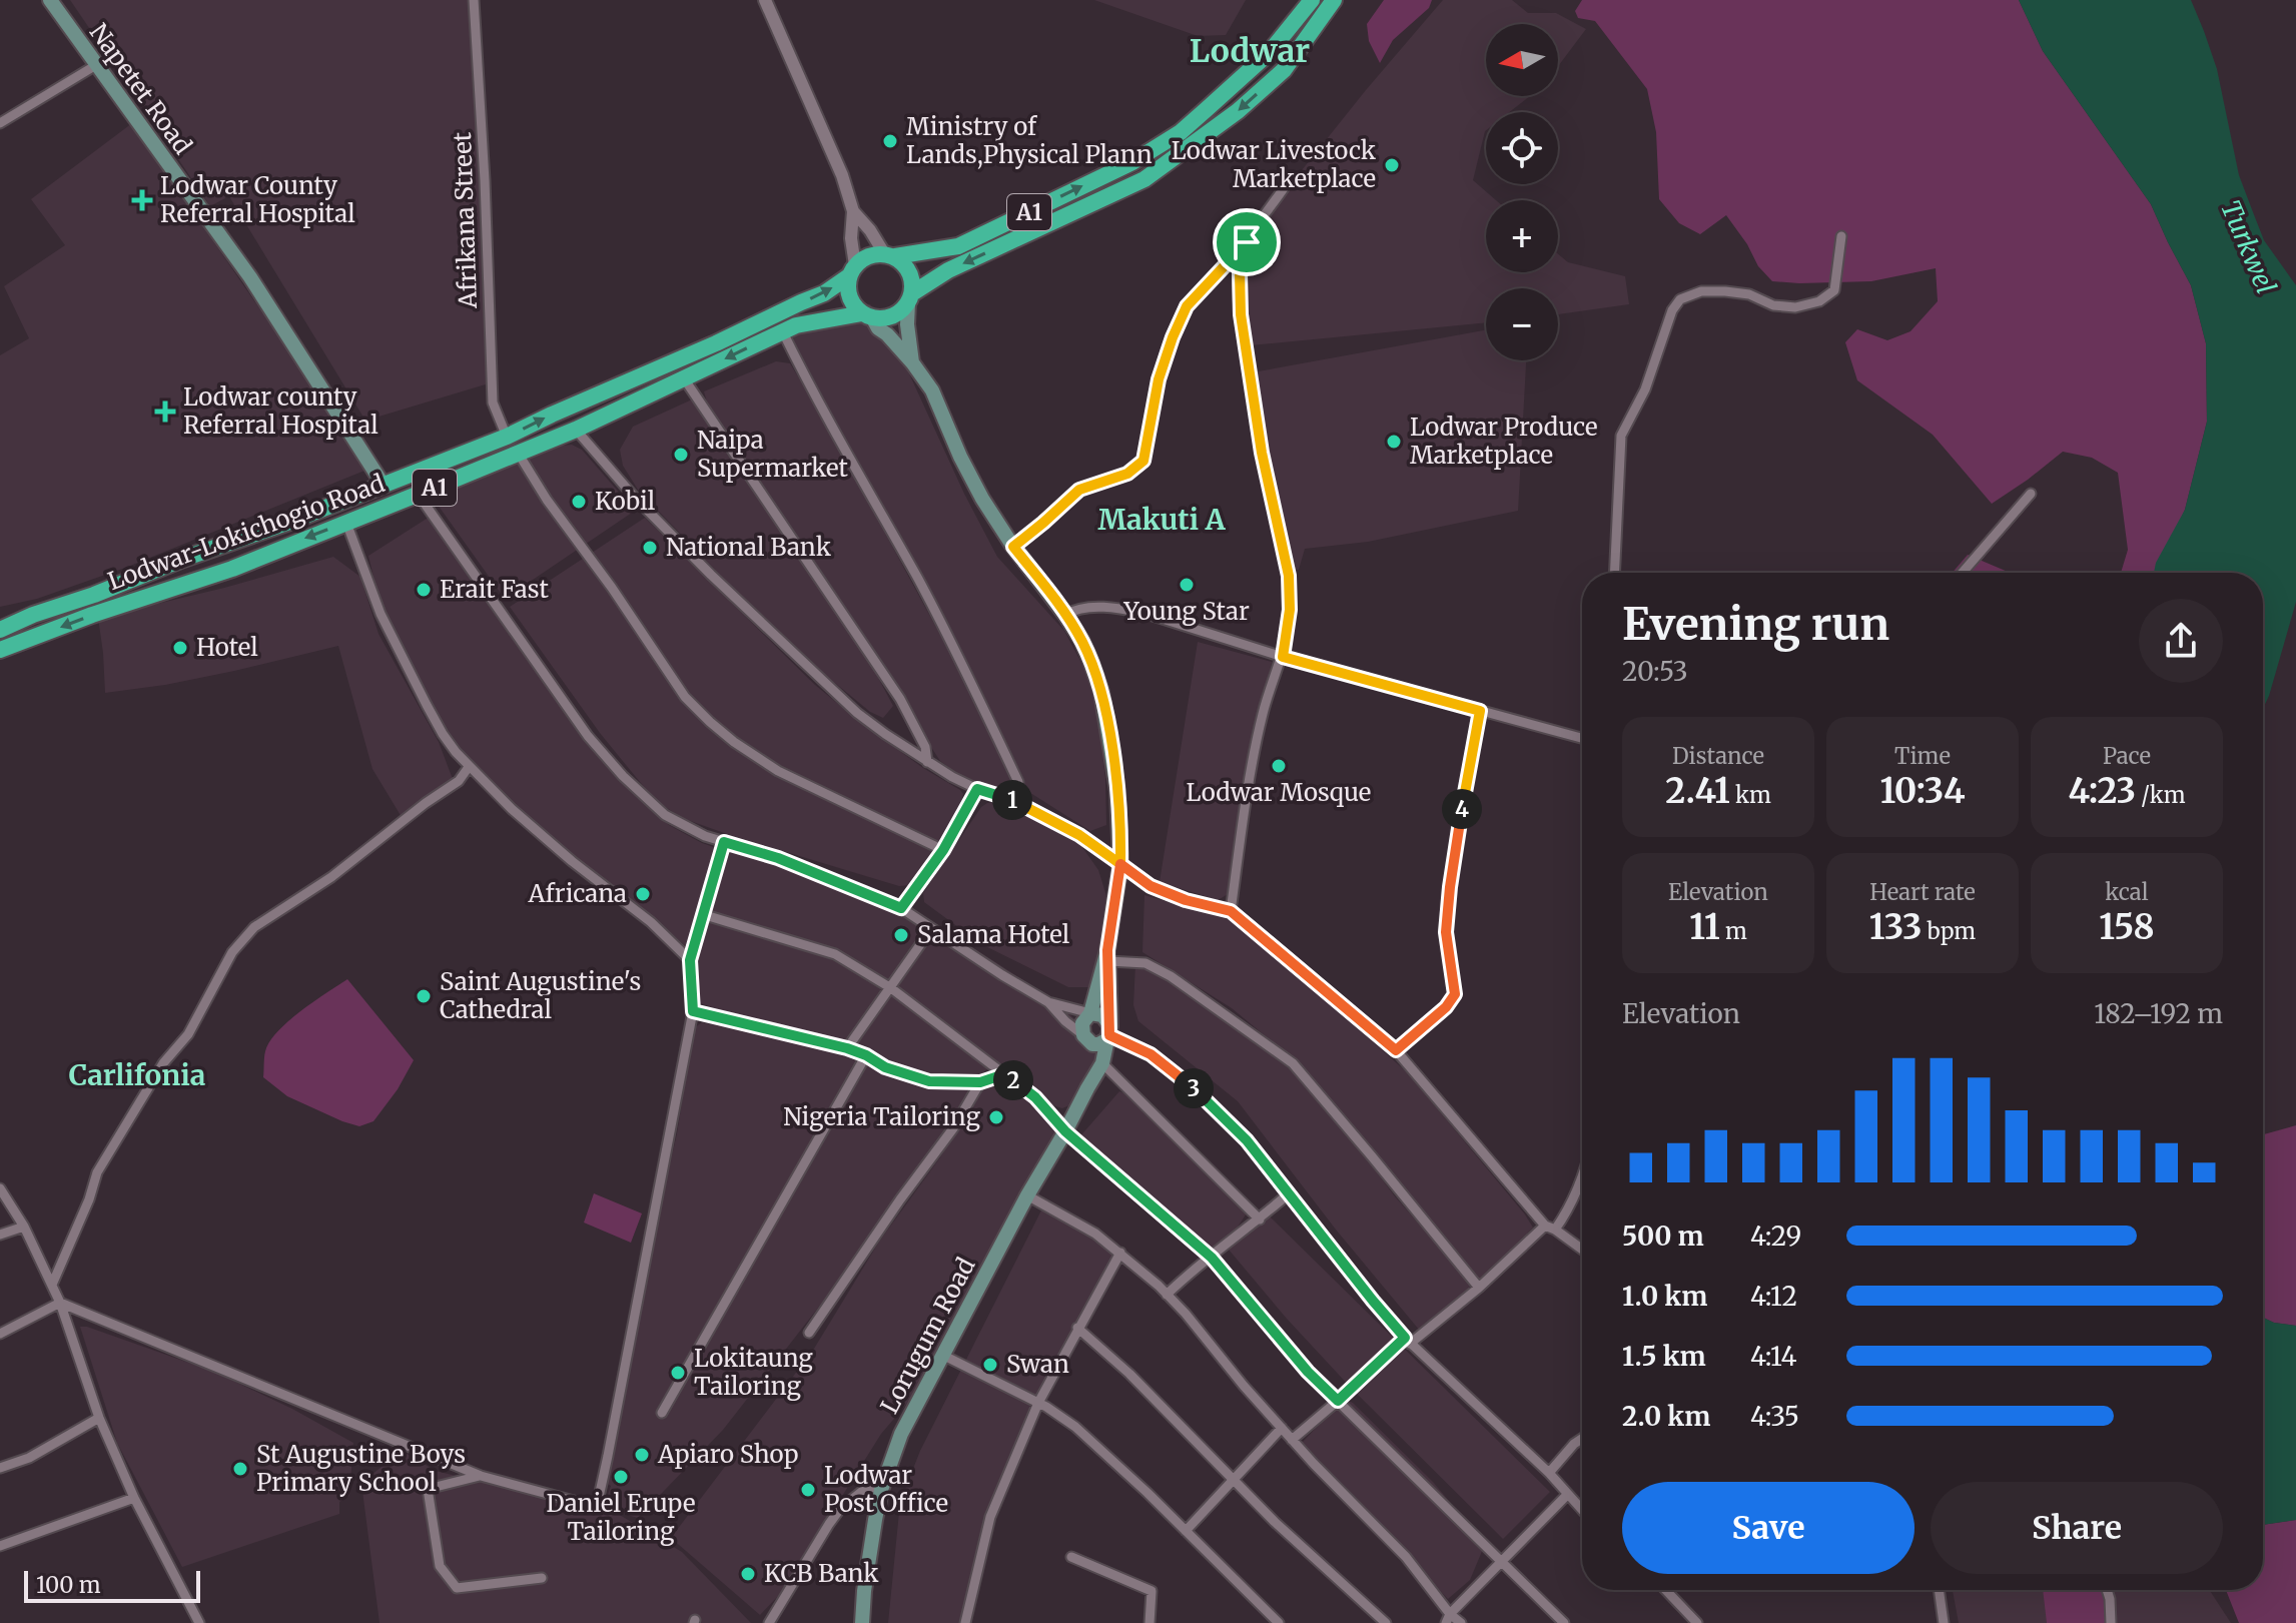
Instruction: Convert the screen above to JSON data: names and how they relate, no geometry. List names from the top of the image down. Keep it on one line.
{"streets":{"highway":["A1","Lodwar-Lokichogio Road"],"main road":["Napetet Road","Lorugum Road"],"street":["Afrikana Street"]},"crossings":[["Napetet Road","Lodwar-Lokichogio Road"],["A1","Lodwar-Lokichogio Road"],["Afrikana Street","Lodwar-Lokichogio Road"]],"districts":["Lodwar","Makuti A","Carlifonia"],"water":["Turkwel"],"places":{"other":["Ministry of Lands,Physical Plann","Lodwar Livestock Marketplace","Lodwar Produce Marketplace","Naipa Supermarket","Kobil","National Bank","Young Star","Erait Fast","Hotel","Lodwar Mosque","Africana","Salama Hotel","Saint Augustine's Cathedral","Nigeria Tailoring","Swan","Lokitaung Tailoring","Apiaro Shop","St Augustine Boys Primary School","Daniel Erupe Tailoring","Lodwar Post Office","KCB Bank"],"health":["Lodwar County Referral Hospital","Lodwar county Referral Hospital"]},"scale_bar":"100 m","north":"left","page":{"map_buttons":["+","−"],"heading":["Evening run","20:53"],"stats":[["Distance","2.41 km"],["Time","10:34"],["Pace","4:23 /km"],["Elevation","11 m"],["Heart rate","133 bpm"],["kcal","158"]],"pins":["1","4","2","3"],"chart":["Elevation","182–192 m"],"list":[{"name":"500 m","note":"4:29"},{"name":"1.0 km","note":"4:12"},{"name":"1.5 km","note":"4:14"},{"name":"2.0 km","note":"4:35"}],"buttons":["Save","Share"],"scale":"100 m"}}
